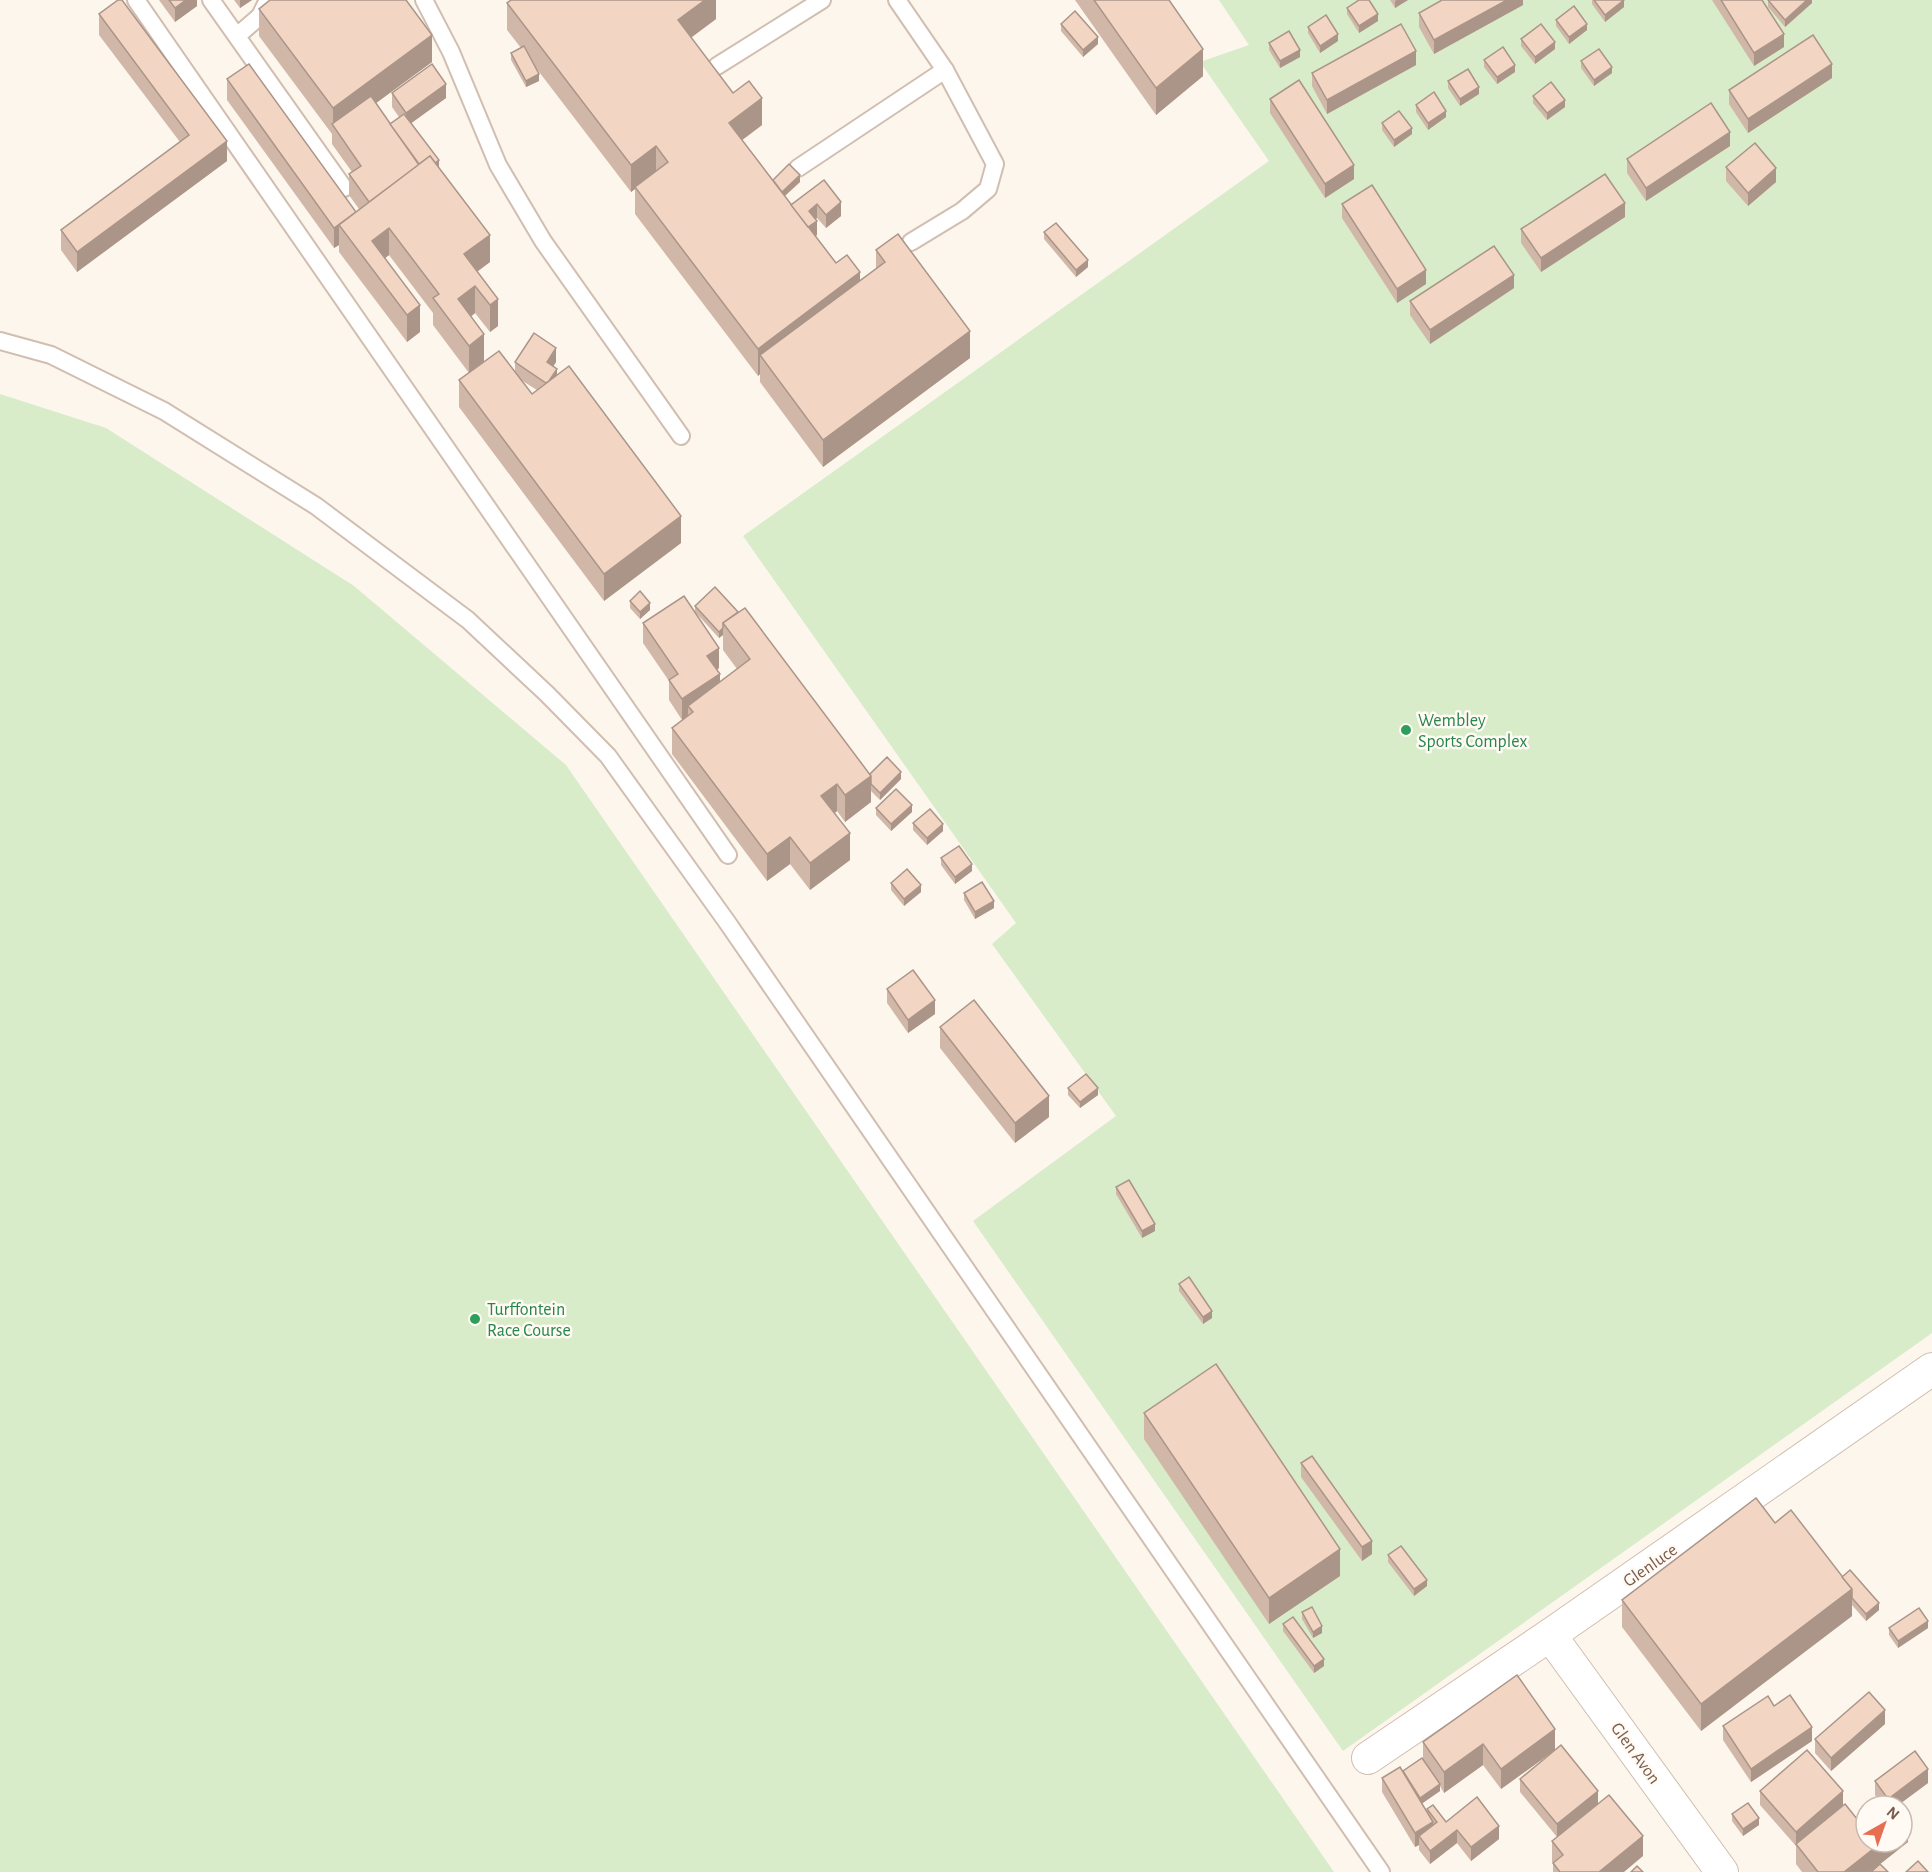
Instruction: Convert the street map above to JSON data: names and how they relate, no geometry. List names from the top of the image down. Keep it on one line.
{"streets":{"street":["Glenluce","Glen Avon"]},"crossings":[["Glenluce","Glen Avon"]],"places":["Wembley Sports Complex","Turffontein Race Course"],"north":"top right"}
